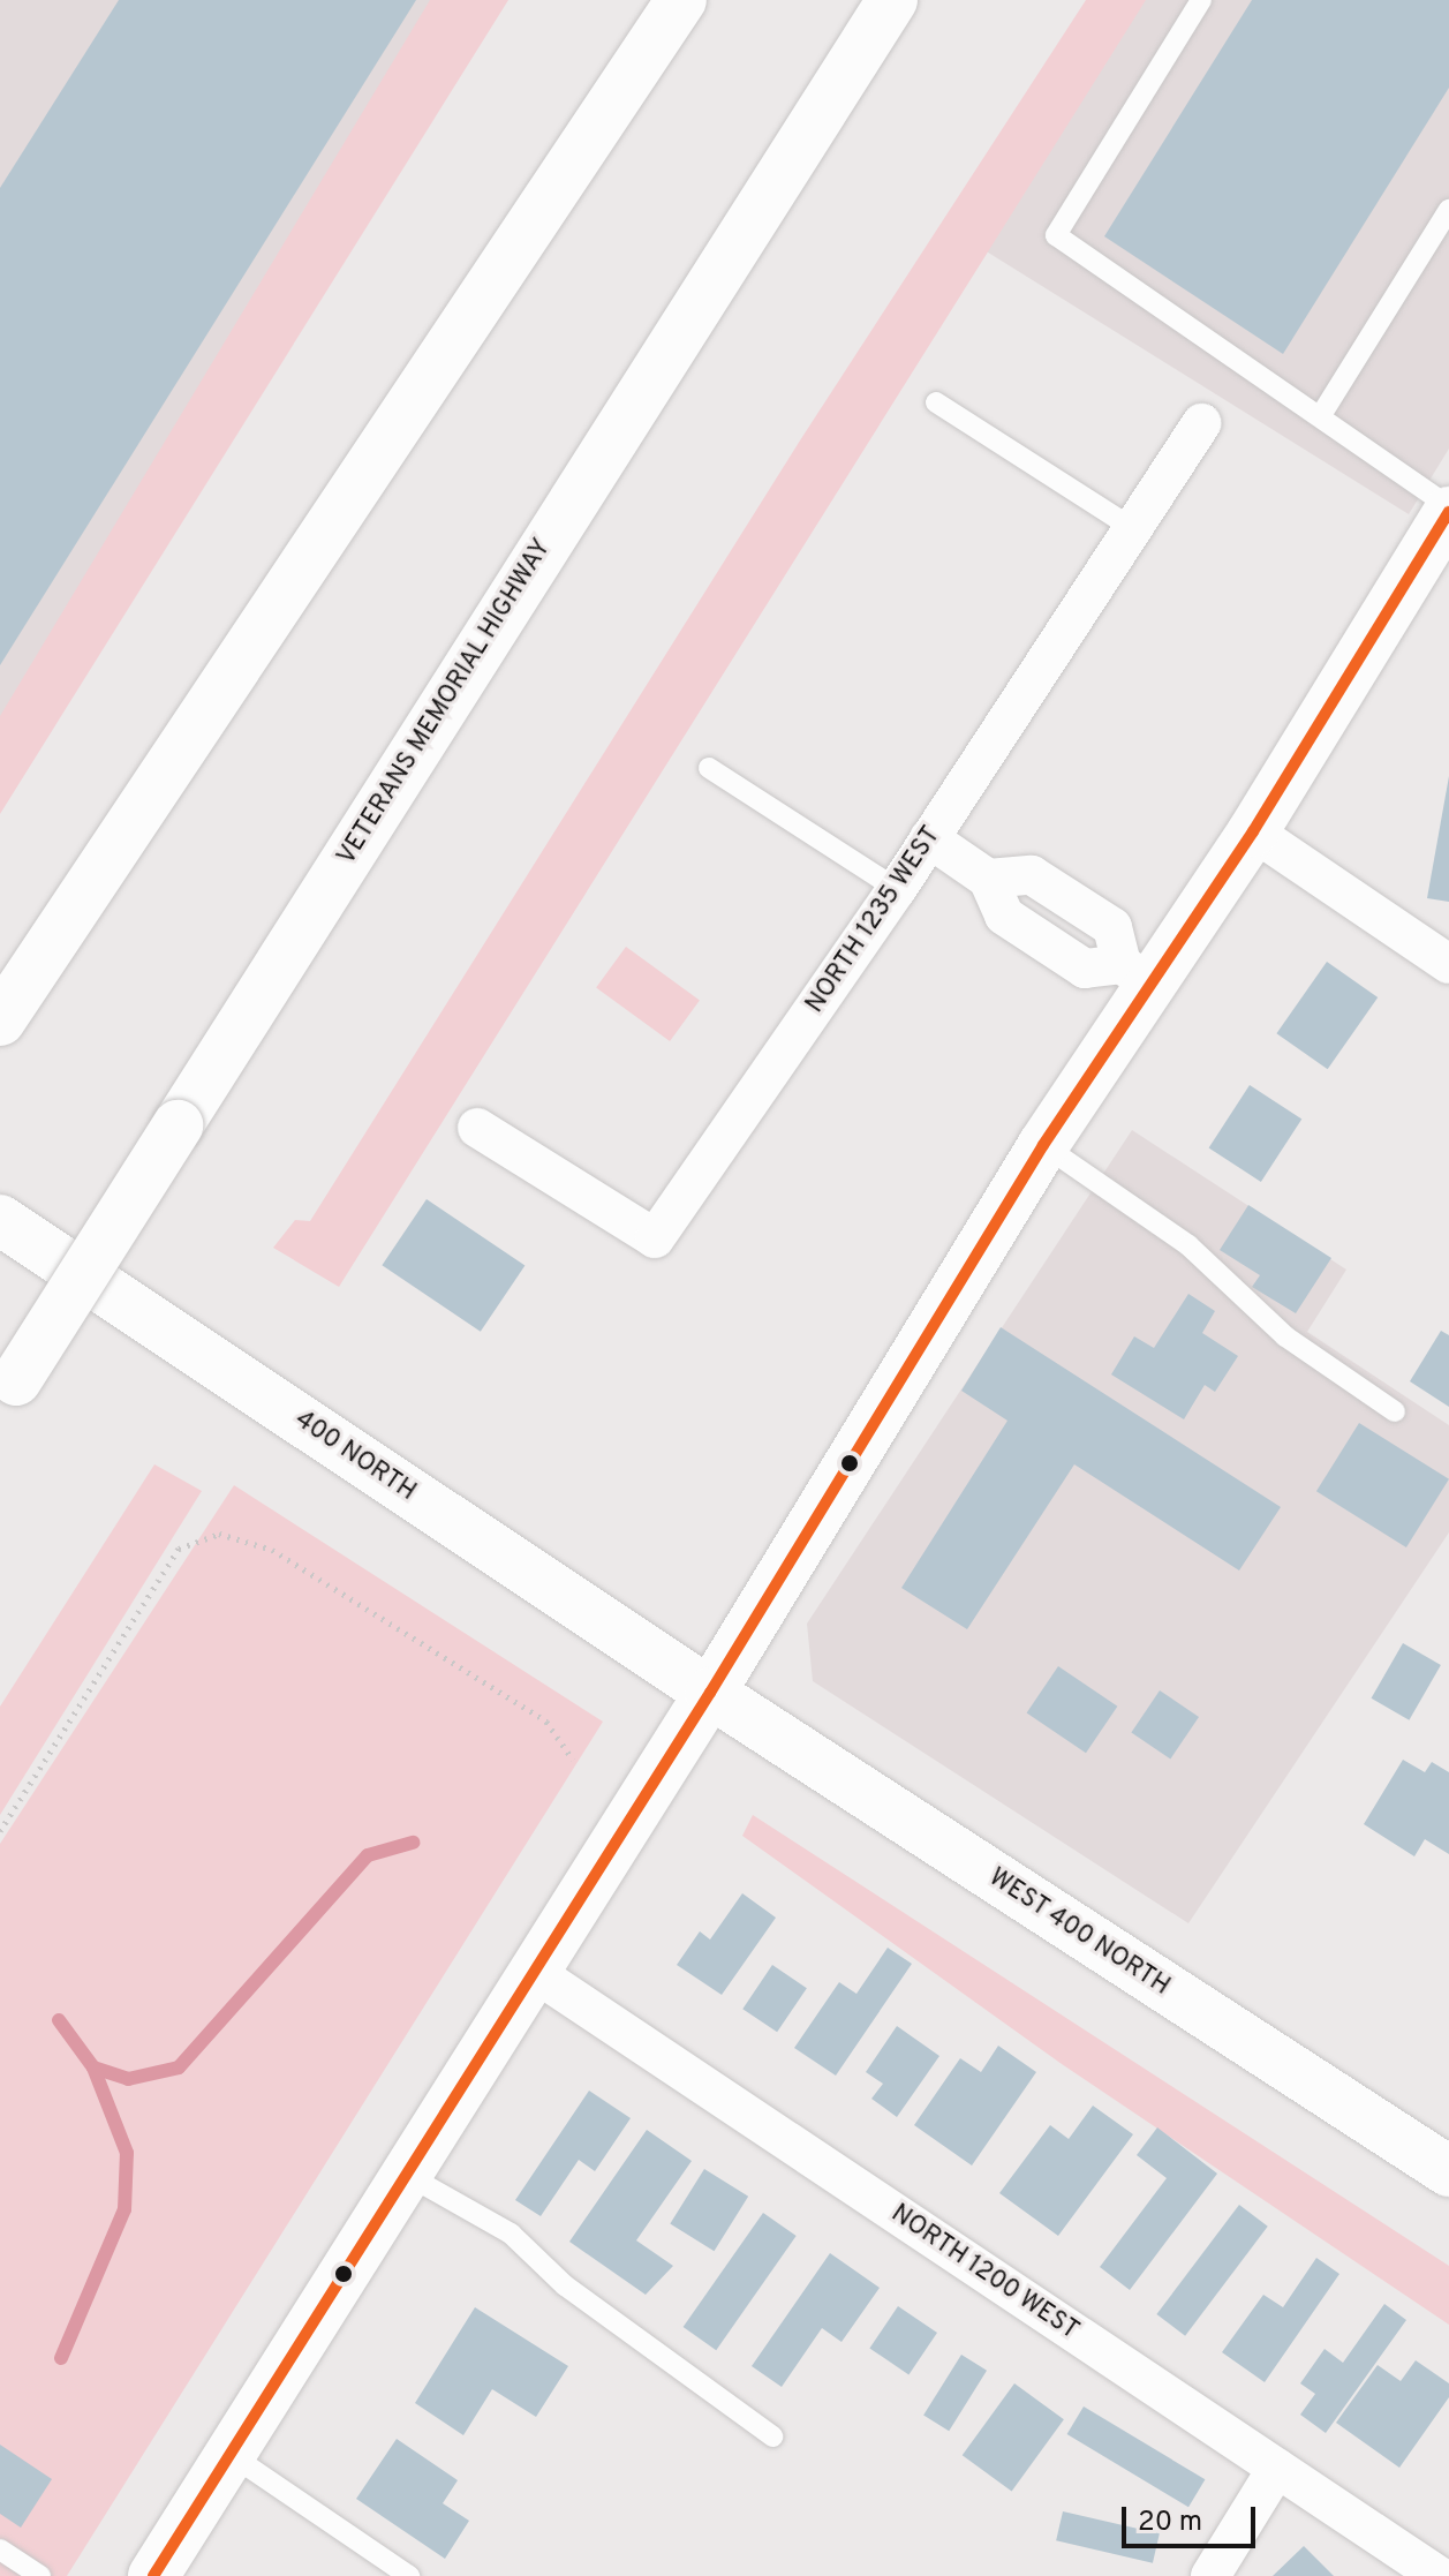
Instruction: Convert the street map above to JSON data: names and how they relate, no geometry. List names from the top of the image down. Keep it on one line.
{"streets":{"main road":["VETERANS MEMORIAL HIGHWAY","400 NORTH","WEST 400 NORTH"],"street":["NORTH 1235 WEST","NORTH 1200 WEST"]},"crossings":[["400 NORTH","WEST 400 NORTH"]],"scale_bar":"20 m"}
